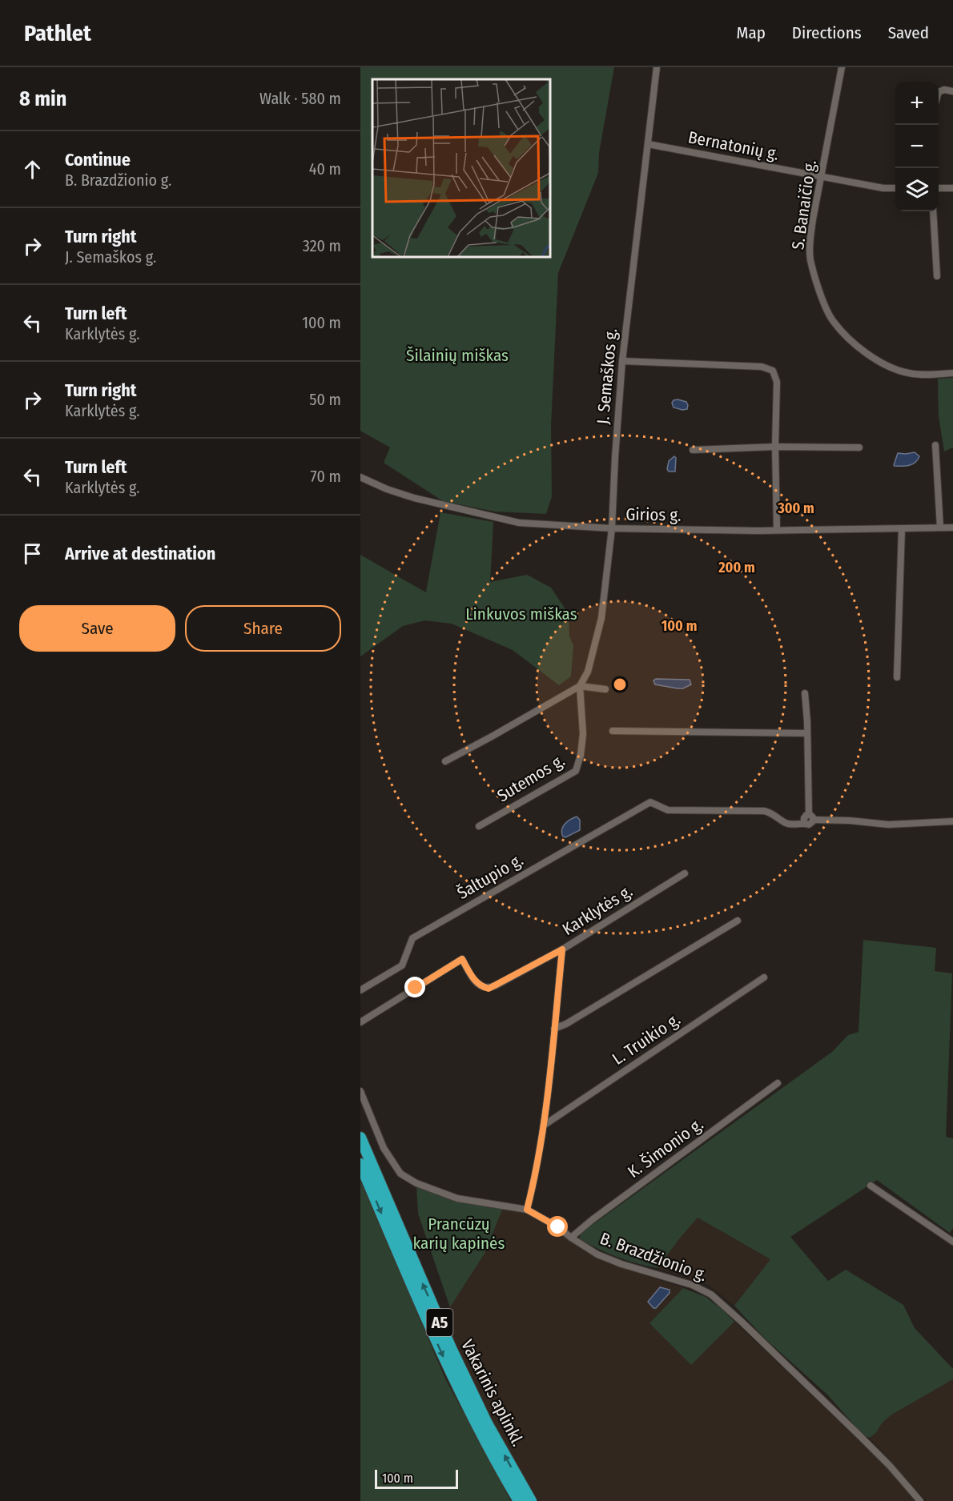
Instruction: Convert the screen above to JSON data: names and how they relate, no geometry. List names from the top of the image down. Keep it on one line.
{"streets":{"highway":["A5","Vakarinis aplinkl."],"street":["Bernatonių g.","S. Banaičio g.","J. Semaškos g.","Girios g.","Sutemos g.","Šaltupio g.","Karklytės g.","L. Truikio g.","K. Šimonio g.","B. Brazdžionio g."]},"crossings":[["Bernatonių g.","S. Banaičio g."],["Bernatonių g.","J. Semaškos g."],["J. Semaškos g.","Girios g."],["J. Semaškos g.","Sutemos g."],["K. Šimonio g.","B. Brazdžionio g."]],"parks":["Šilainių miškas","Linkuvos miškas","Prancūzų karių kapinės"],"scale_bar":"100 m","page":{"header":"Pathlet","nav":["Map","Directions","Saved"],"heading":["8 min","Walk · 580 m"],"map_buttons":["+","−"],"list":[["Continue","B. Brazdžionio g.","40 m"],["Turn right","J. Semaškos g.","320 m"],["Turn left","Karklytės g.","100 m"],["Turn right","Karklytės g.","50 m"],["Turn left","Karklytės g.","70 m"],"Arrive at destination"],"buttons":["Save","Share"],"scale":"100 m"},"rings":["300 m","200 m","100 m"]}
